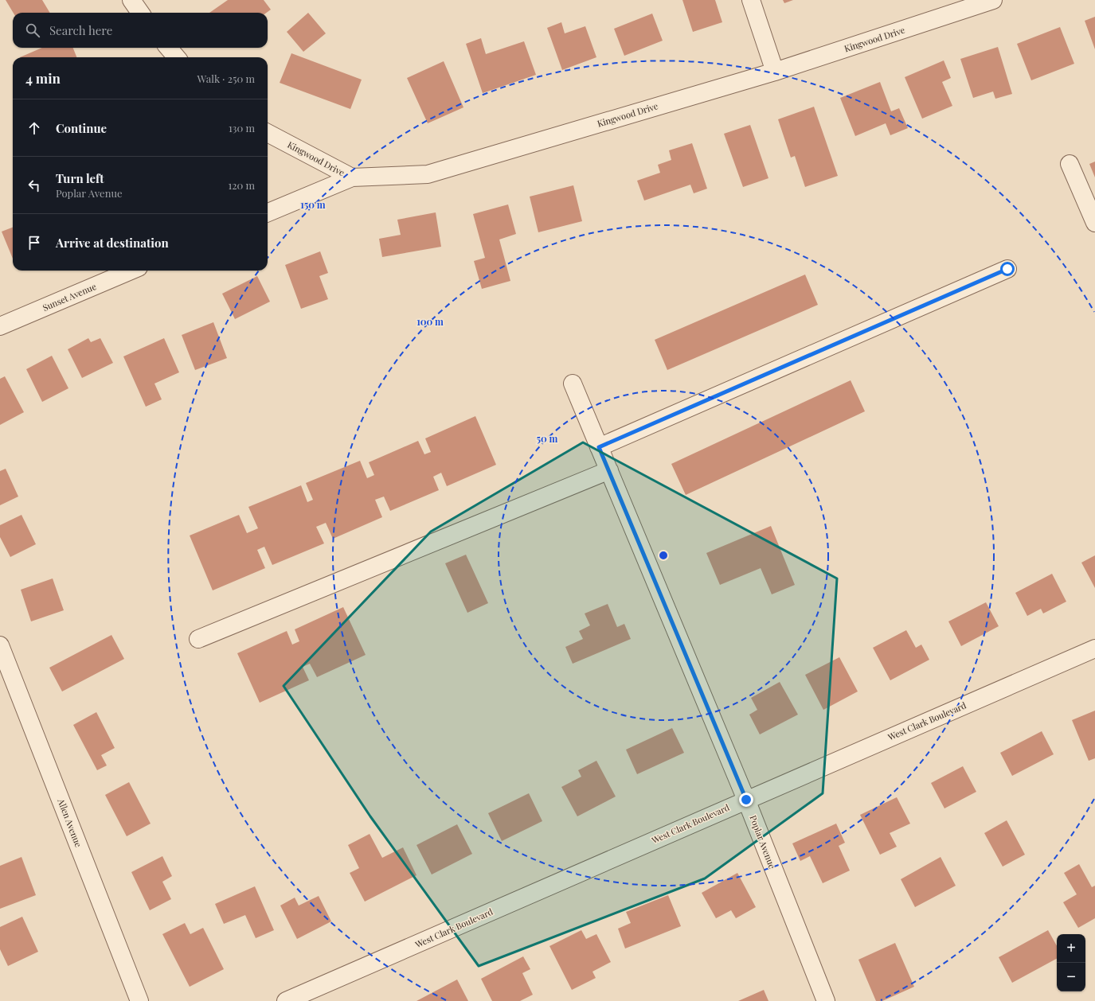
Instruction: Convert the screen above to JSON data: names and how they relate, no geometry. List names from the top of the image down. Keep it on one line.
{"streets":{"street":["Kingwood Drive","Sunset Avenue","West Clark Boulevard","Allen Avenue","Poplar Avenue"]},"crossings":[["West Clark Boulevard","Poplar Avenue"]],"page":{"search":"Search here","heading":["4 min","Walk · 250 m"],"list":[["Continue","130 m"],["Turn left","Poplar Avenue","120 m"],"Arrive at destination"],"map_buttons":["+","−"]},"rings":["150 m","100 m","50 m"]}
